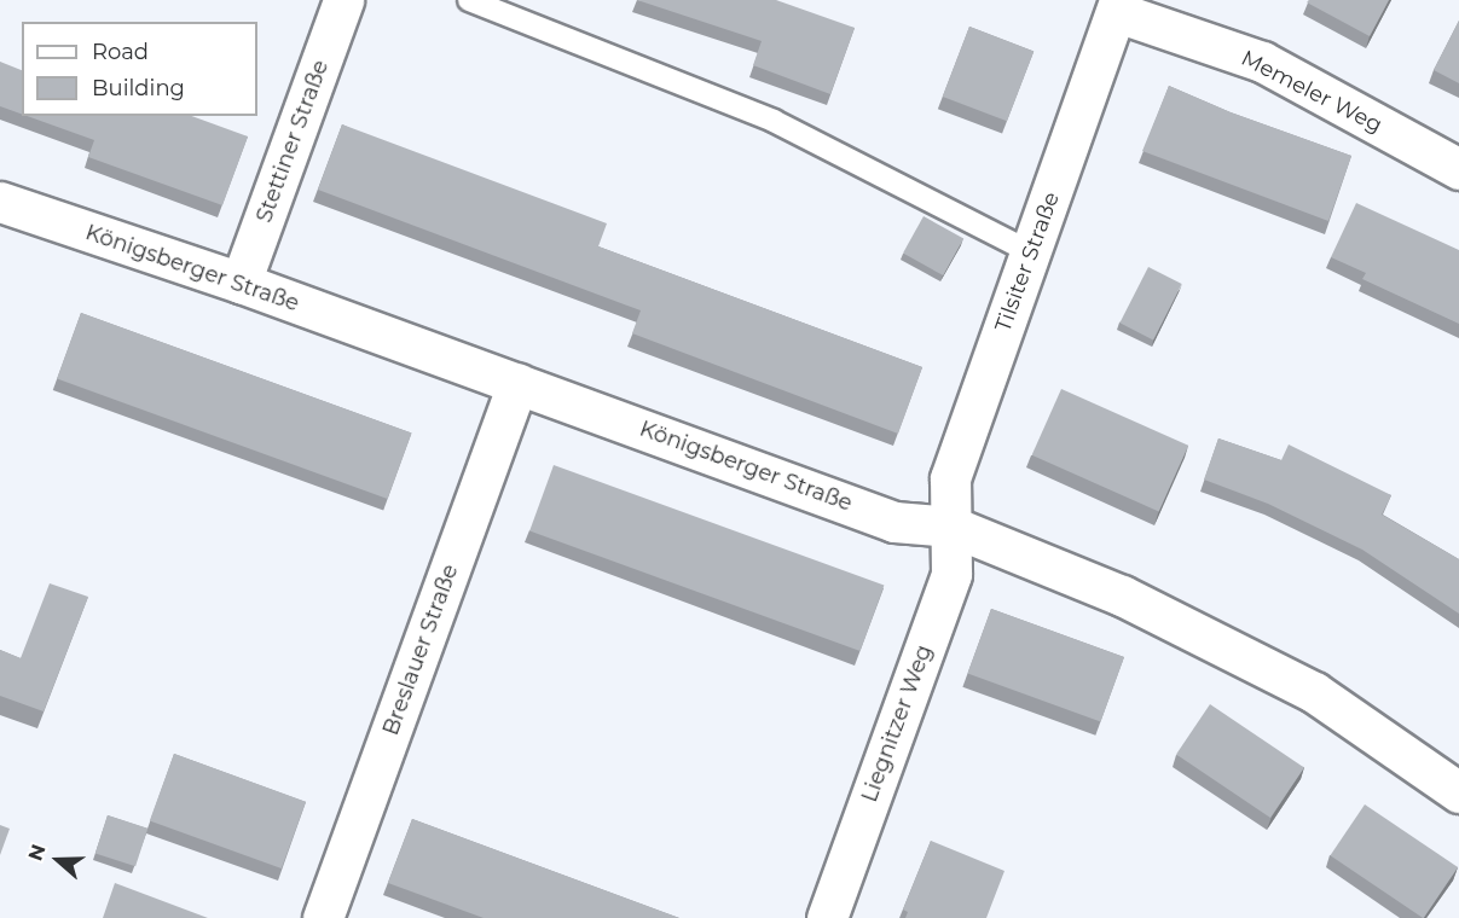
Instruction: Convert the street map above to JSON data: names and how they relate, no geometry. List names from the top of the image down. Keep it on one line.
{"streets":{"street":["Memeler Weg","Stettiner Straße","Tilsiter Straße","Königsberger Straße","Breslauer Straße","Liegnitzer Weg"]},"crossings":[["Memeler Weg","Tilsiter Straße"],["Stettiner Straße","Königsberger Straße"],["Tilsiter Straße","Königsberger Straße"],["Tilsiter Straße","Liegnitzer Weg"],["Königsberger Straße","Breslauer Straße"],["Königsberger Straße","Liegnitzer Weg"]],"legend":["Road","Building"],"north":"left"}
